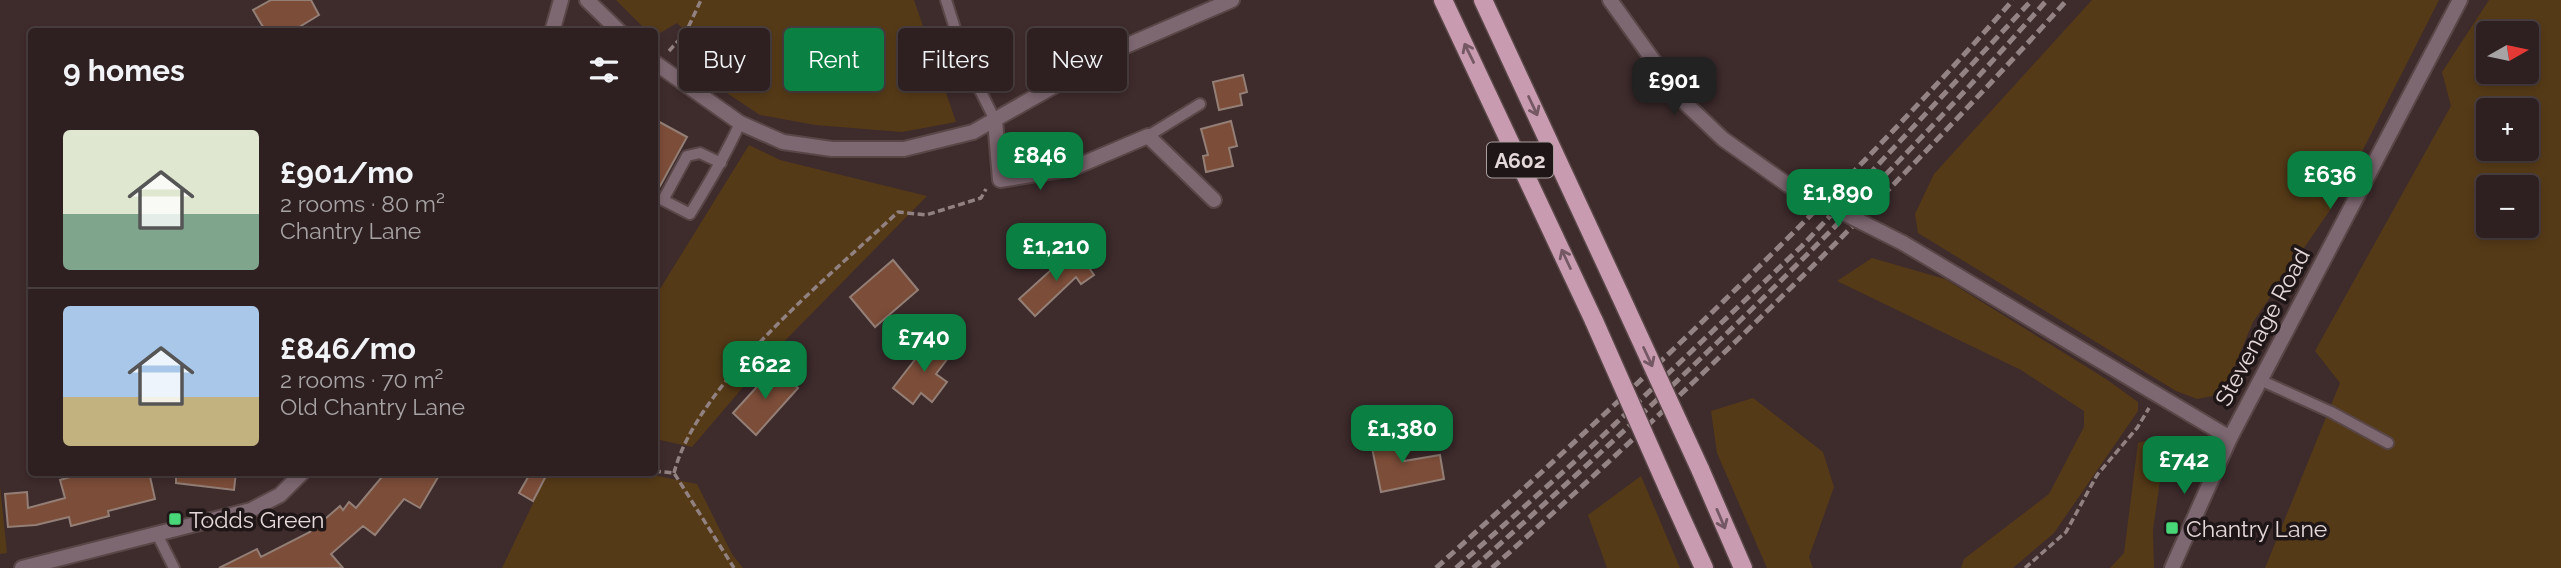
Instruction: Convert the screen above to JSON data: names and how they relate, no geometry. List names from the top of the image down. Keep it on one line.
{"streets":{"main road":["A602"],"street":["Stevenage Road"]},"places":{"transit":["Todds Green","Chantry Lane"]},"north":"right","page":{"map_buttons":["+","−"],"chip":["Buy","Rent","Filters","New"],"heading":"9 homes","price":["£901","£846","£636","£1,890","£1,210","£740","£622","£1,380","£742"],"list":[{"name":"£901/mo","note":"2 rooms · 80 m² · Chantry Lane"},{"name":"£846/mo","note":"2 rooms · 70 m² · Old Chantry Lane"}]}}
